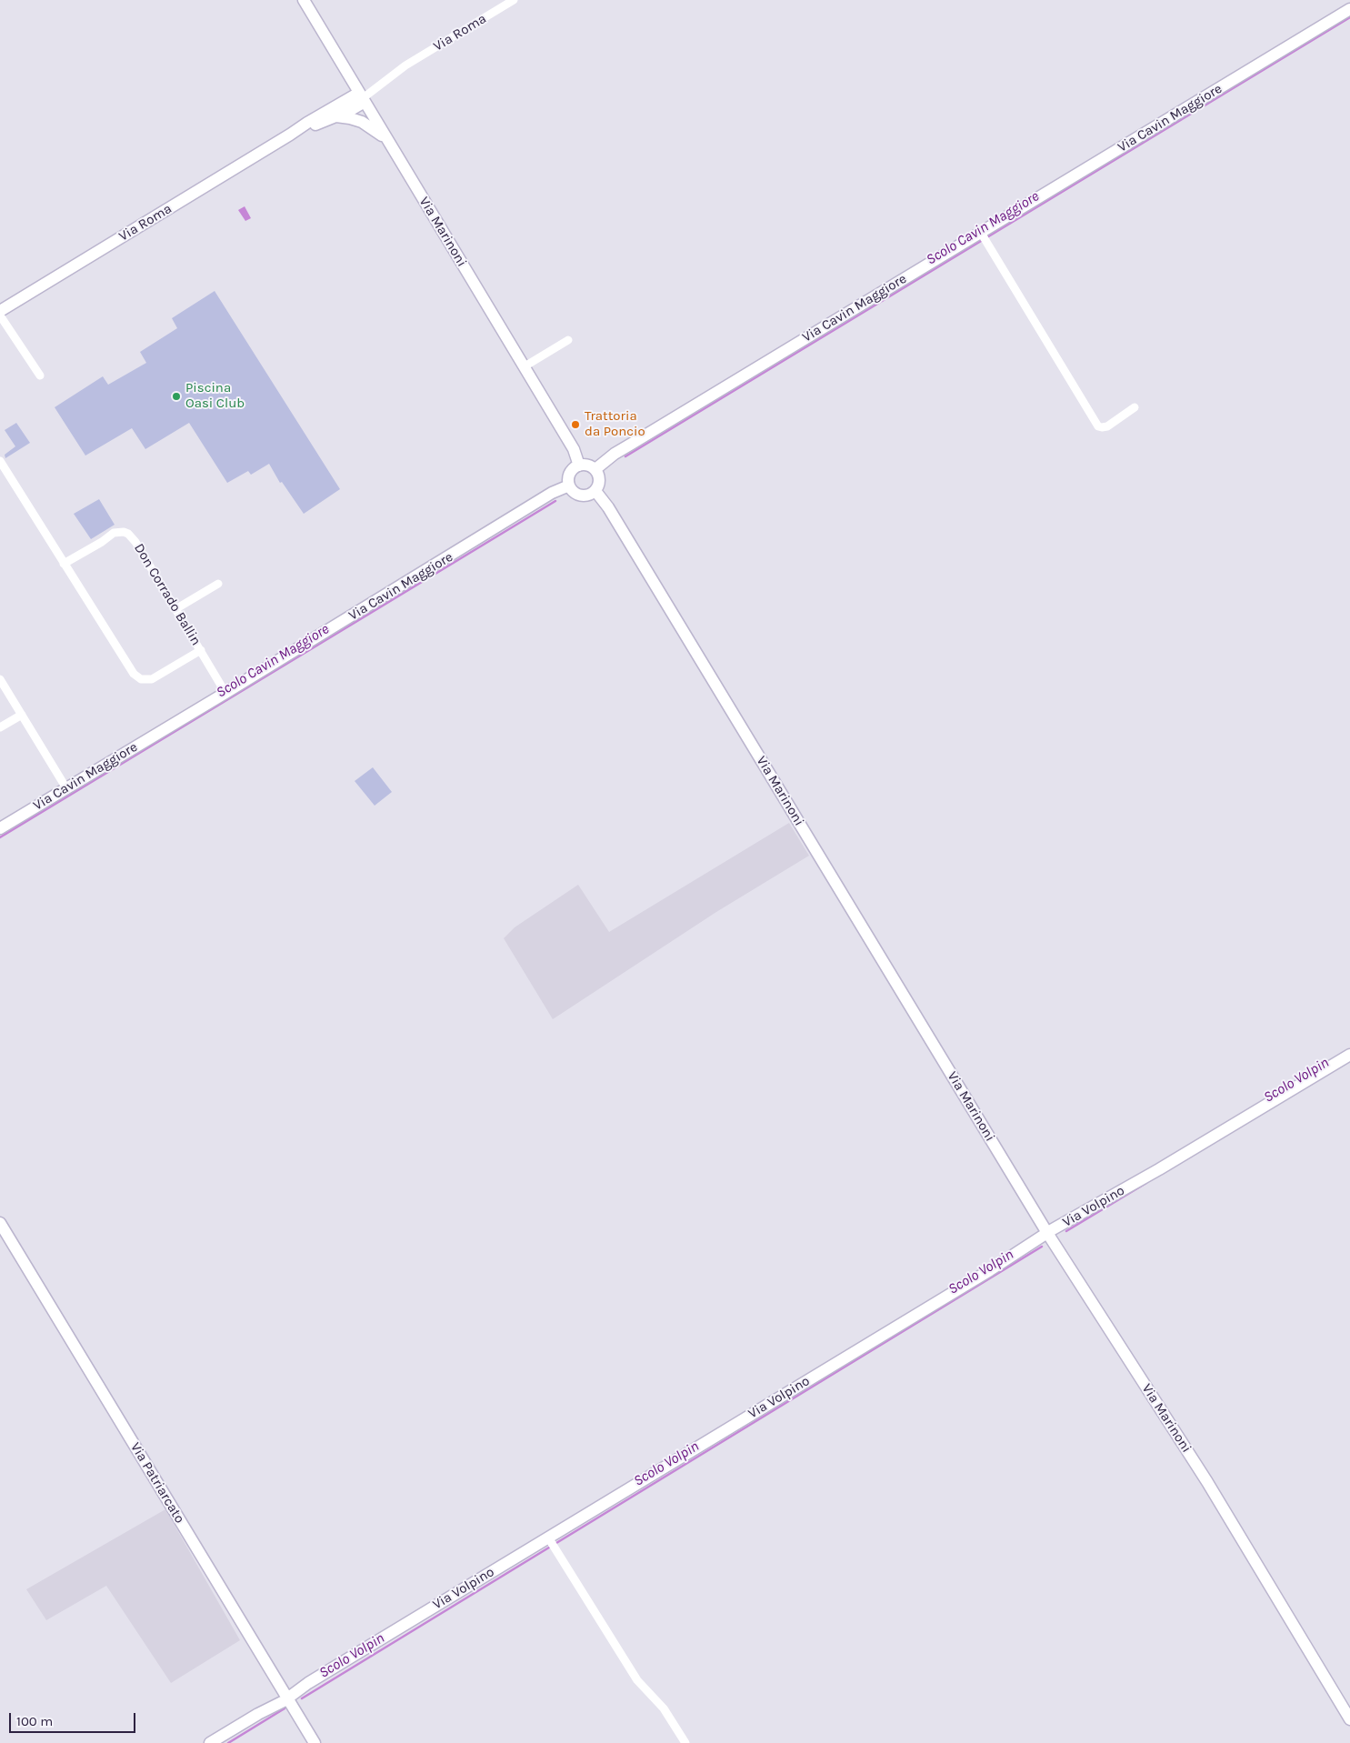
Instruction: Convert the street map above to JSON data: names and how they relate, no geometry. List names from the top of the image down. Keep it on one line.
{"streets":{"street":["Via Roma","Via Cavin Maggiore","Via Marinoni","Don Corrado Ballin","Via Volpino","Via Patriarcato"]},"crossings":[["Via Roma","Via Marinoni"],["Via Cavin Maggiore","Via Marinoni"],["Via Cavin Maggiore","Don Corrado Ballin"],["Via Marinoni","Via Volpino"],["Via Volpino","Via Patriarcato"]],"water":["Scolo Cavin Maggiore","Scolo Volpin"],"places":["Piscina Oasi Club","Trattoria da Poncio"],"scale_bar":"100 m"}
